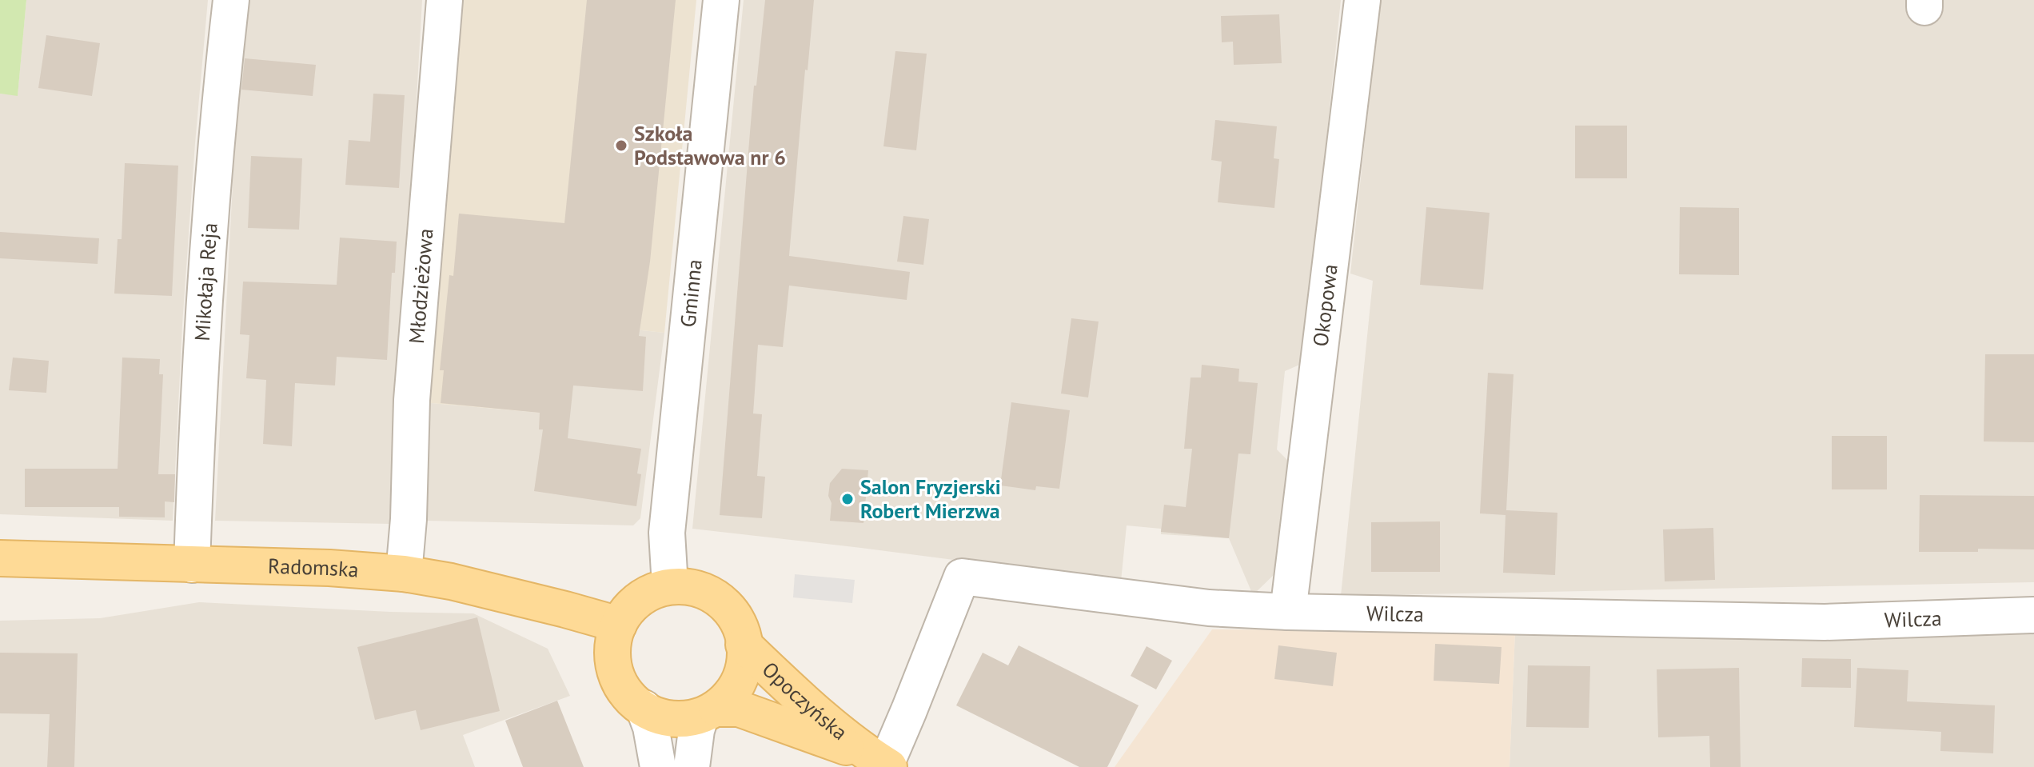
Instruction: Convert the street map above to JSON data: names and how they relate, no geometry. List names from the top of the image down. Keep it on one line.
{"streets":{"main road":["Radomska","Opoczyńska"],"street":["Mikołaja Reja","Młodzieżowa","Gminna","Okopowa","Wilcza"]},"crossings":[["Mikołaja Reja","Radomska"],["Młodzieżowa","Radomska"],["Gminna","Radomska"],["Gminna","Opoczyńska"],["Okopowa","Wilcza"],["Radomska","Opoczyńska"],["Wilcza","Opoczyńska"]],"places":["Szkoła Podstawowa nr 6","Salon Fryzjerski Robert Mierzwa"]}
